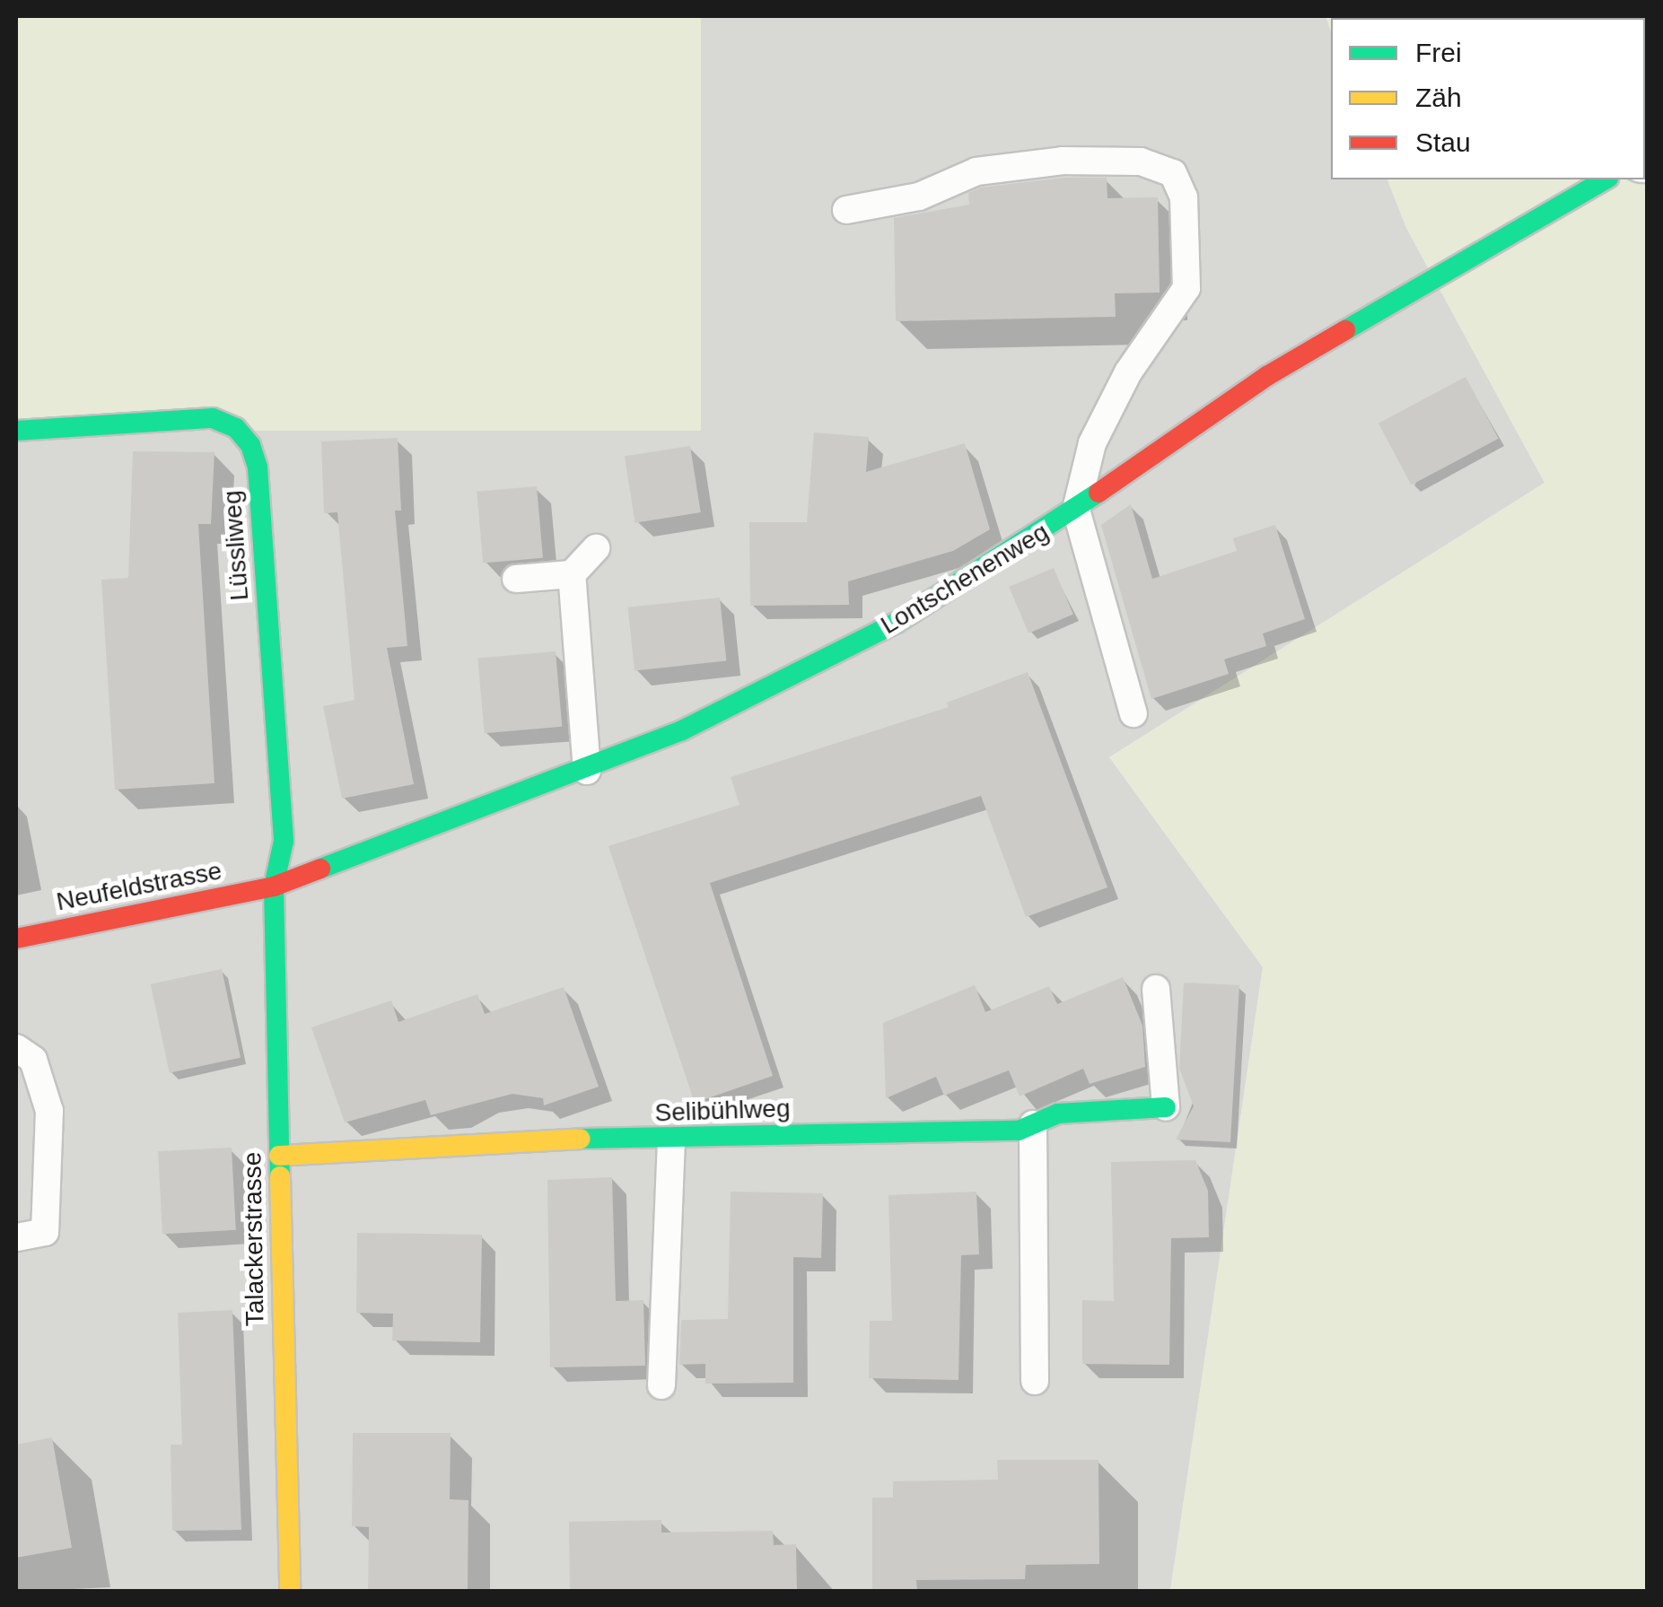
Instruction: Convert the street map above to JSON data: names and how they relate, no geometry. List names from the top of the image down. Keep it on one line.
{"streets":{"street":["Lüssliweg","Lontschenenweg","Neufeldstrasse","Selibühlweg","Talackerstrasse"]},"crossings":[["Lüssliweg","Lontschenenweg"],["Lüssliweg","Neufeldstrasse"],["Lüssliweg","Talackerstrasse"],["Lontschenenweg","Neufeldstrasse"],["Lontschenenweg","Talackerstrasse"],["Neufeldstrasse","Talackerstrasse"],["Selibühlweg","Talackerstrasse"]],"legend":["Frei","Zäh","Stau"]}
